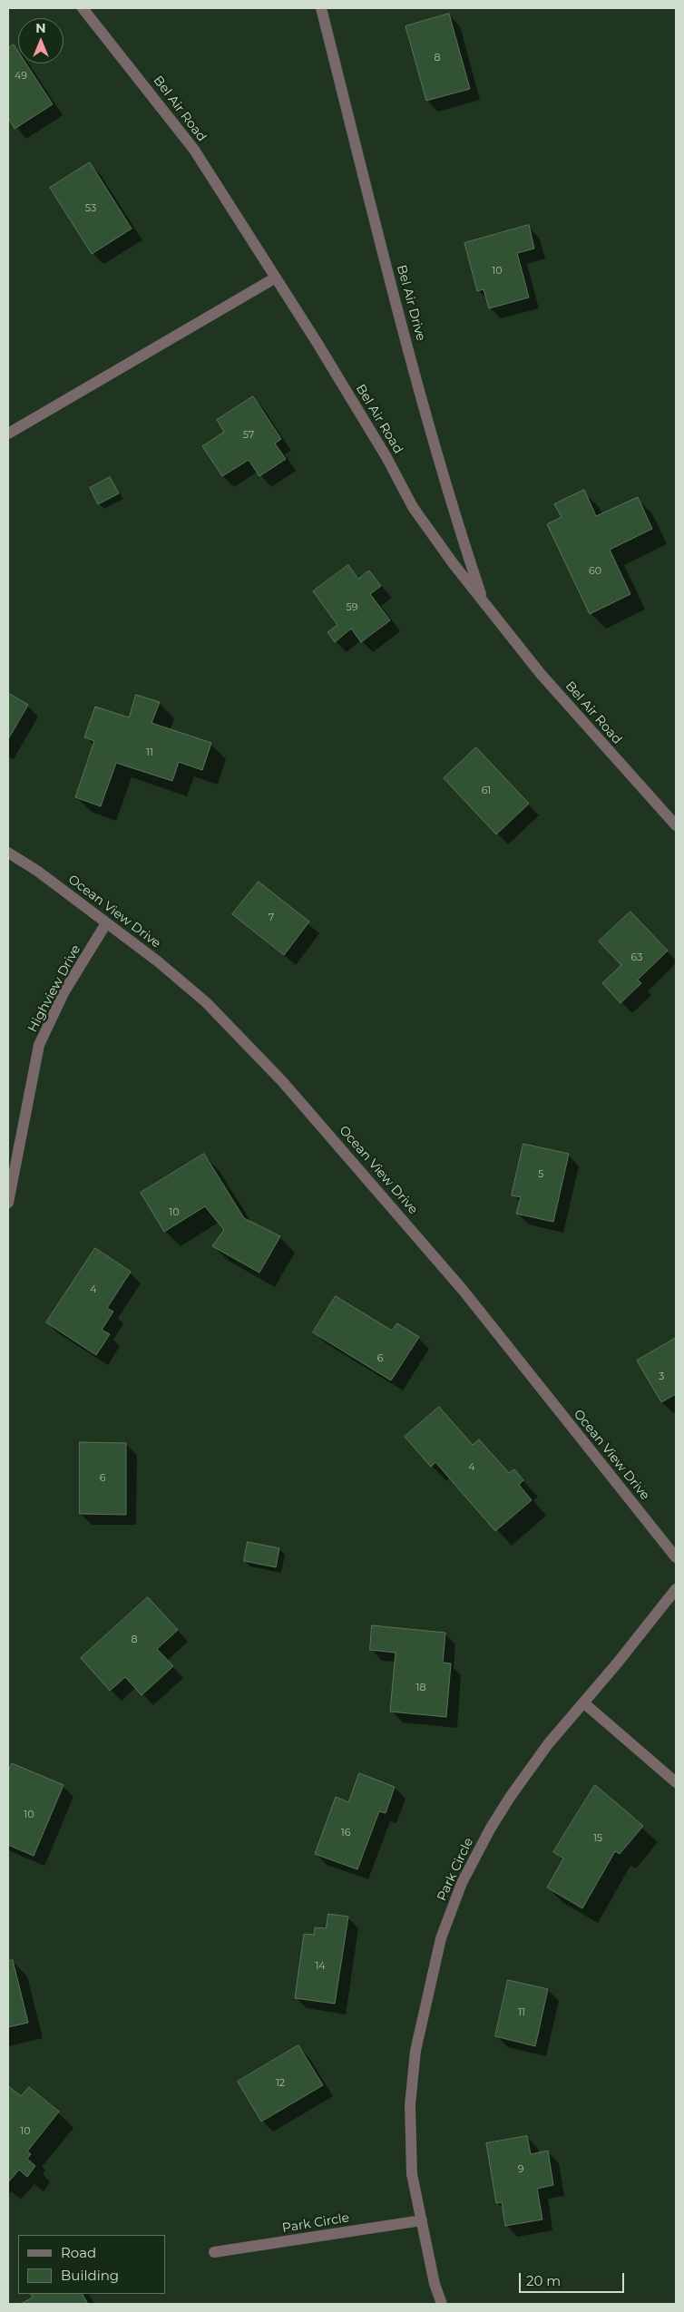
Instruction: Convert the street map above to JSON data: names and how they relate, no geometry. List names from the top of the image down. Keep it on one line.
{"streets":{"street":["Bel Air Road","Bel Air Drive","Ocean View Drive","Highview Drive","Park Circle"]},"crossings":[["Bel Air Road","Bel Air Drive"],["Ocean View Drive","Highview Drive"]],"house_numbers":["8","49","53","10","57","60","59","11","61","7","63","5","10","4","6","3","4","6","8","18","10","16","15","14","11","12","10","9"],"legend":["Road","Building"],"scale_bar":"20 m","north":"top"}
